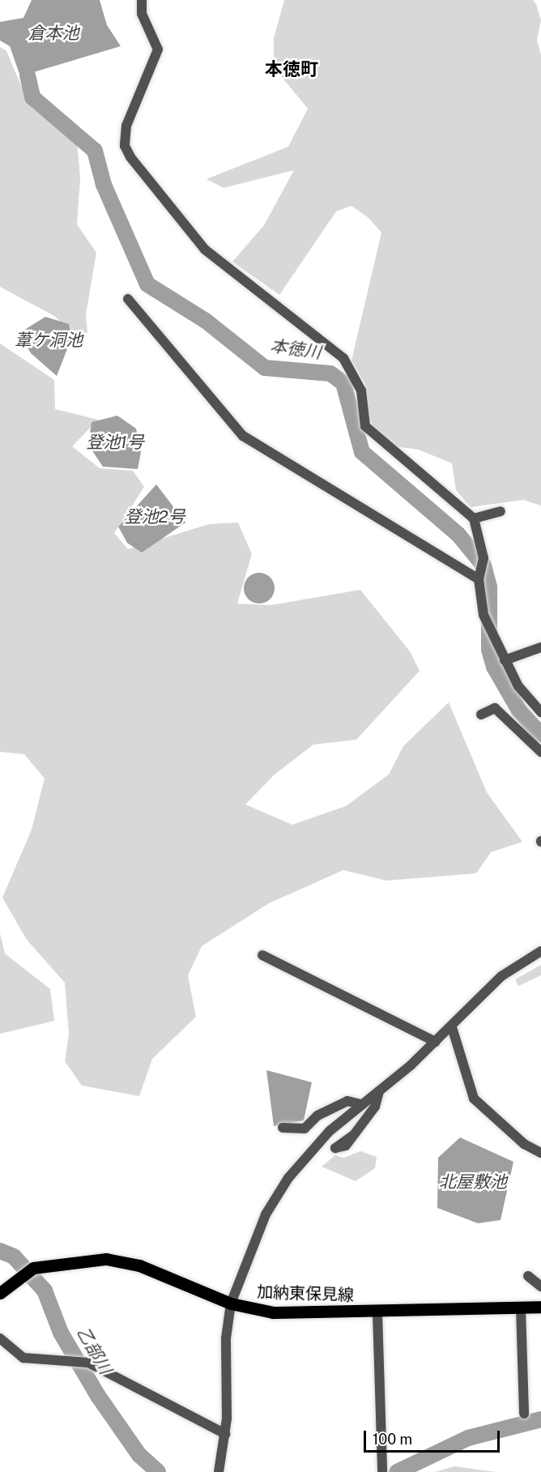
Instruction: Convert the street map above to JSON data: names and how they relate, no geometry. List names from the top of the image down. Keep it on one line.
{"streets":{"main road":["加納東保見線"]},"districts":["本徳町"],"water":["倉本池","葦ケ洞池","本徳川","登池1号","登池2号","北屋敷池","乙部川"],"scale_bar":"100 m"}
